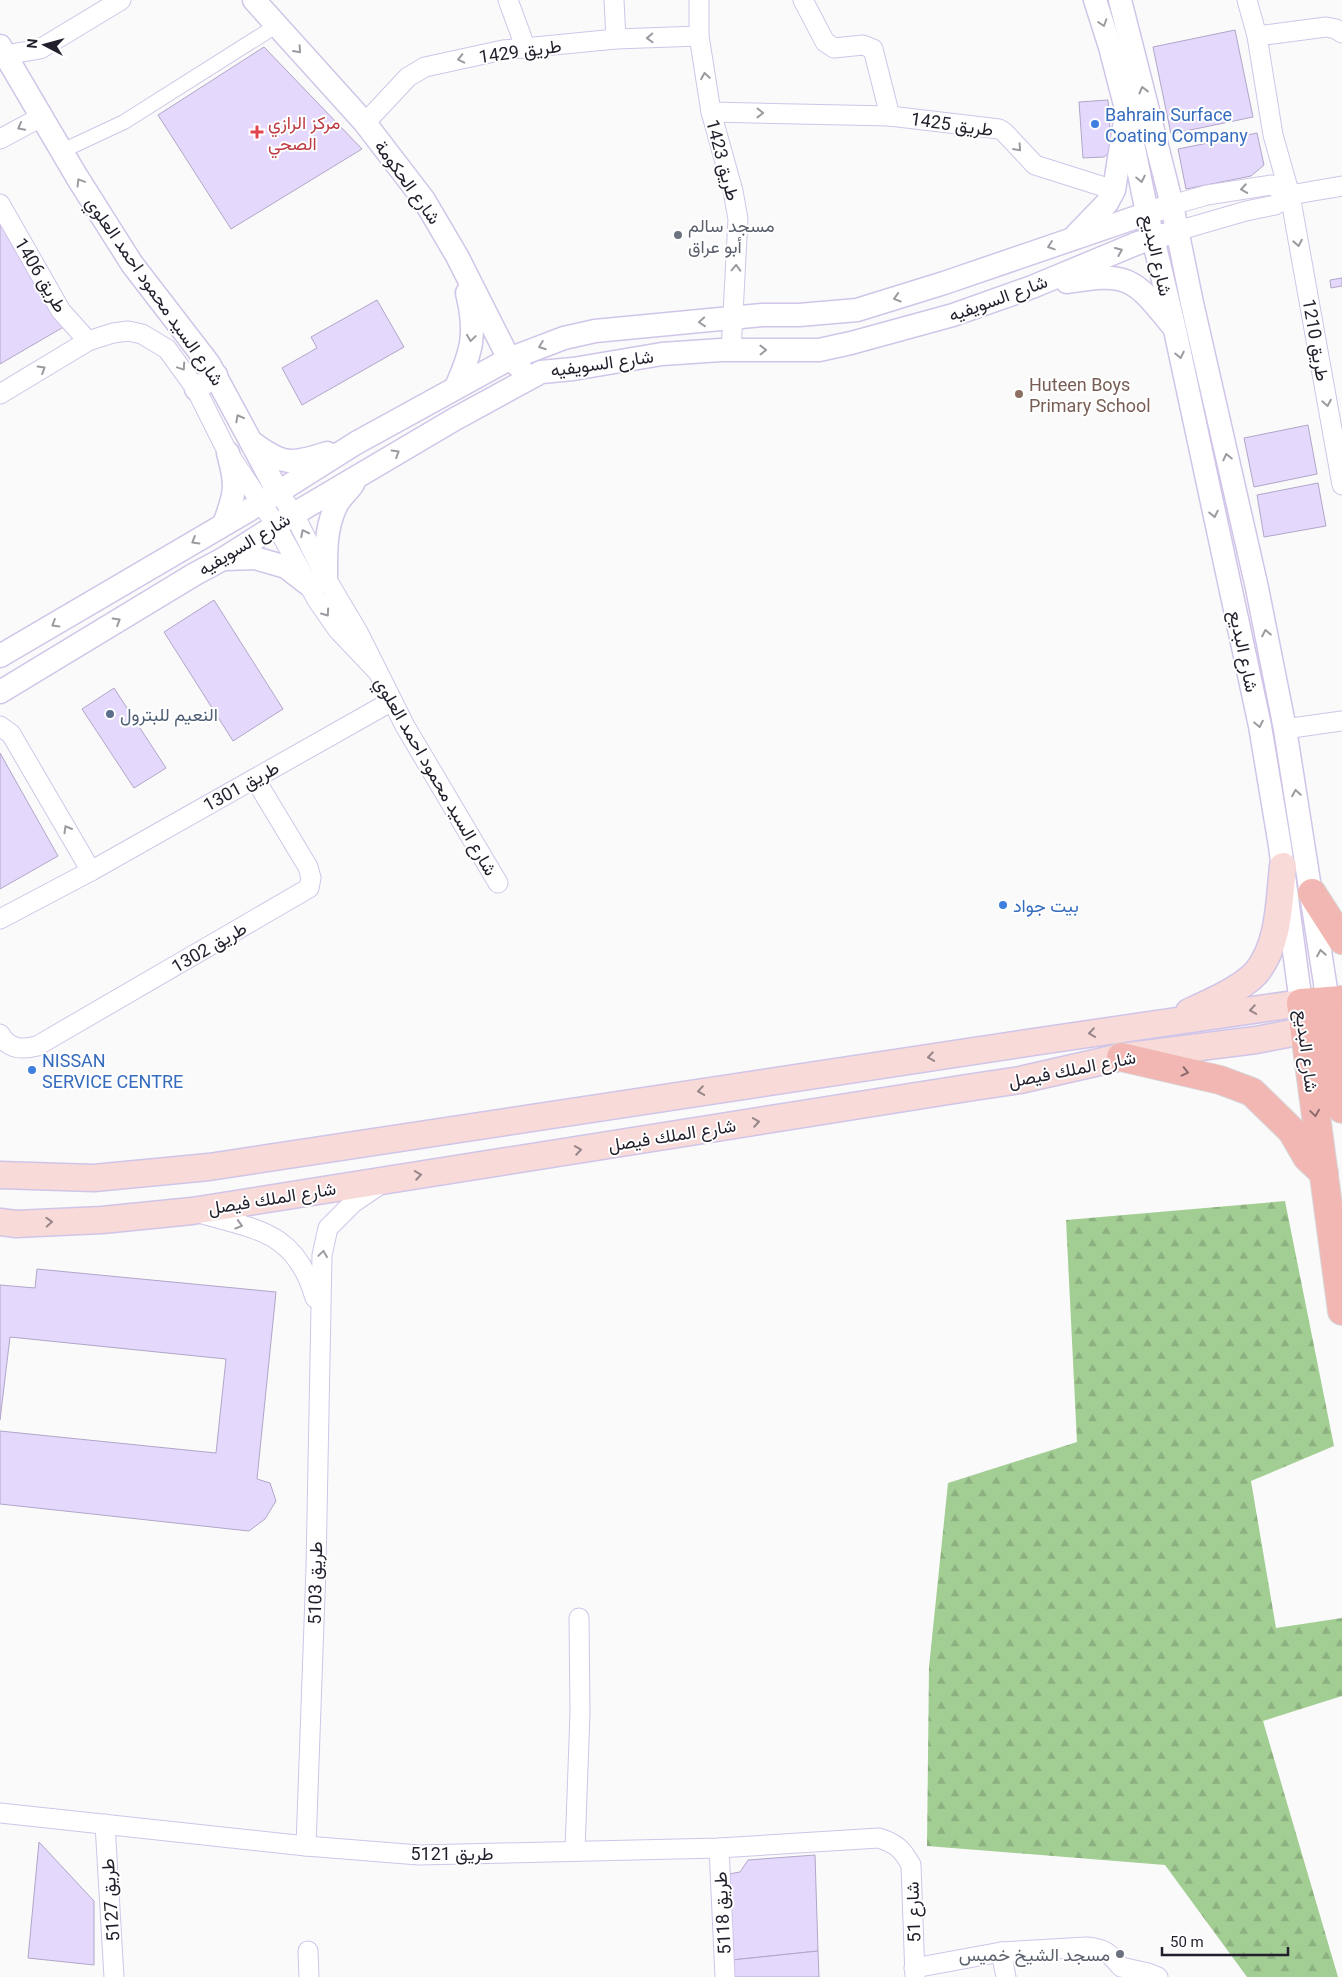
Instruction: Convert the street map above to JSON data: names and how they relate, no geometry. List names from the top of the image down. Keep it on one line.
{"streets":{"main road":["شارع البديع","شارع الملك فيصل"],"street":["طريق 1429","طريق 1425","طريق 1423","شارع الحكومة","طريق 1406","شارع السيد محمود احمد العلوي","شارع السويفيه","طريق 1210","طريق 1301","طريق 1302","طريق 5103","طريق 5121","طريق 5127","شارع 51","طريق 5118"]},"crossings":[["طريق 1429","طريق 1423"],["طريق 1429","شارع الحكومة"],["طريق 1425","طريق 1423"],["طريق 1423","شارع السويفيه"],["شارع الحكومة","شارع السويفيه"],["شارع البديع","شارع السويفيه"],["شارع البديع","شارع الملك فيصل"],["طريق 1406","شارع السيد محمود احمد العلوي"],["شارع السيد محمود احمد العلوي","شارع السويفيه"],["شارع السيد محمود احمد العلوي","طريق 1301"],["طريق 1301","طريق 1302"],["شارع الملك فيصل","طريق 5103"],["طريق 5103","طريق 5121"],["طريق 5121","طريق 5127"],["طريق 5121","شارع 51"],["طريق 5121","طريق 5118"]],"one_way":["طريق 1429","طريق 1425","طريق 1423","طريق 1210"],"places":{"other":["Bahrain Surface Coating Company","مسجد سالم أبو عراق","Huteen Boys Primary School","النعيم للبترول","بيت جواد","NISSAN SERVICE CENTRE","مسجد الشيخ خميس"],"health":["مركز الرازي الصحي"]},"scale_bar":"50 m","north":"left"}
